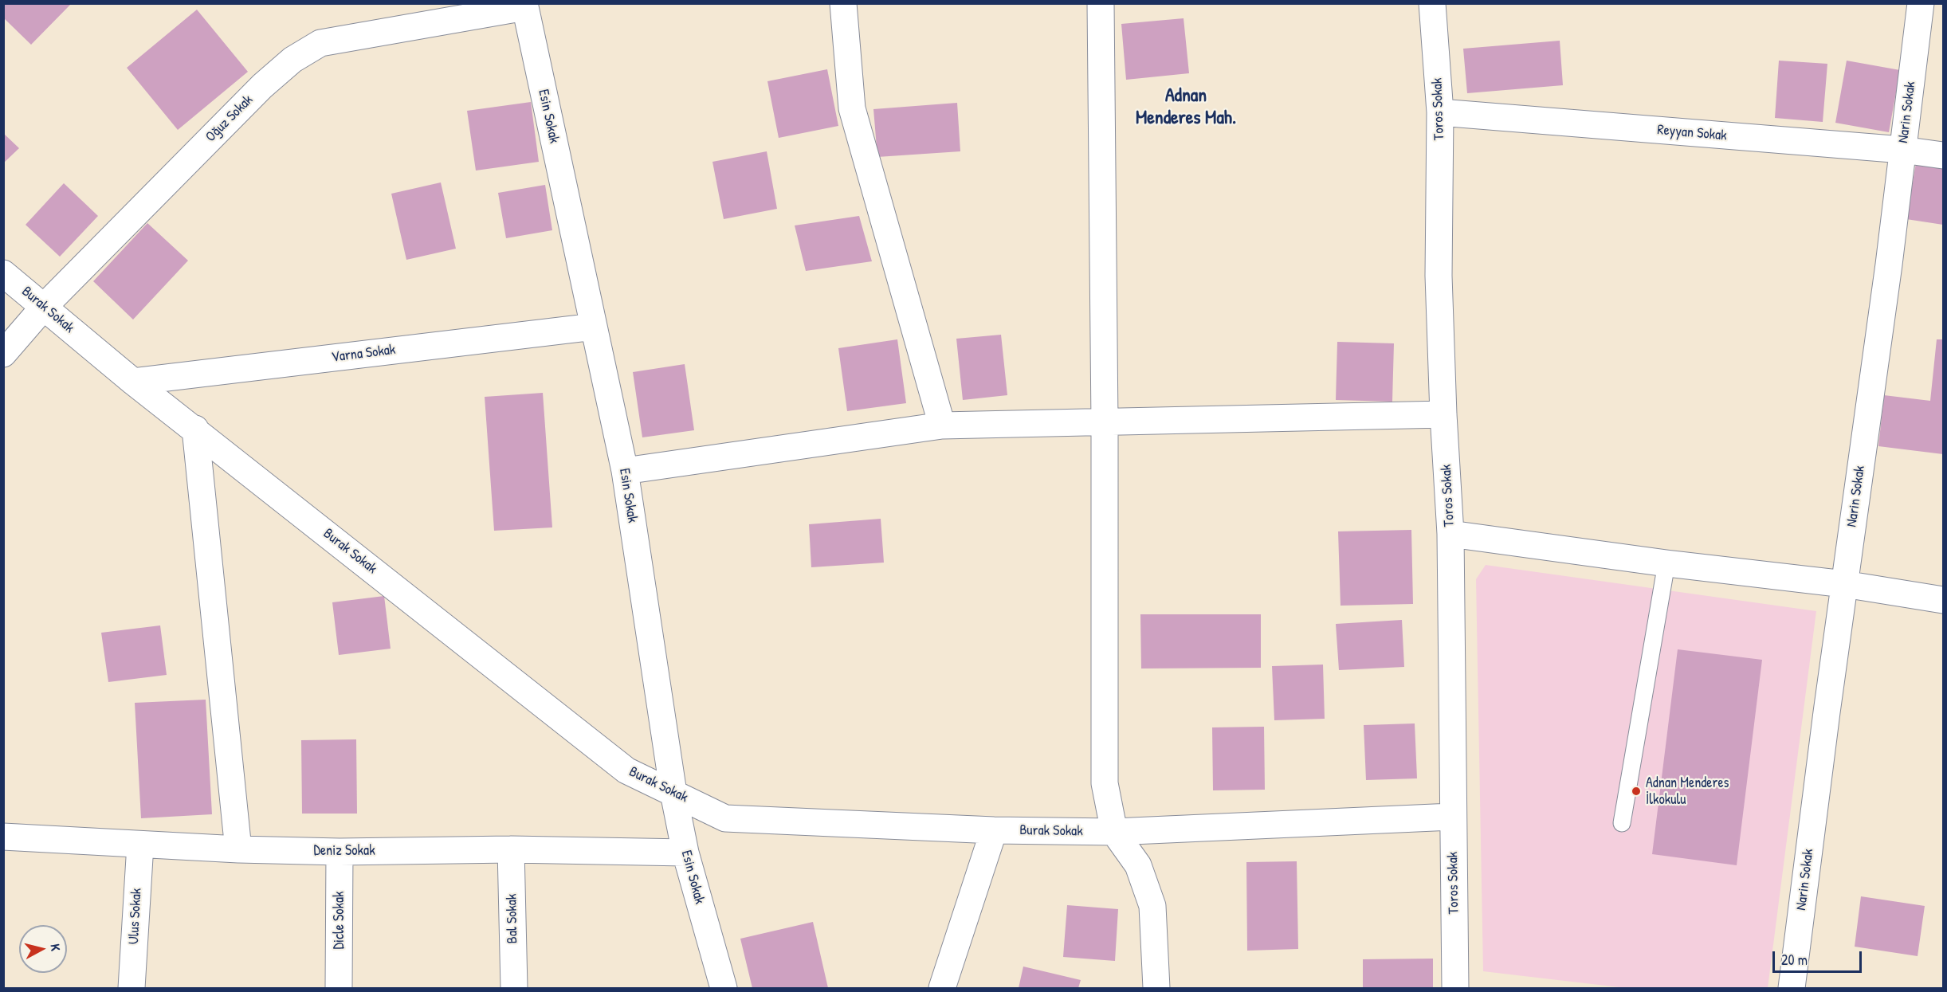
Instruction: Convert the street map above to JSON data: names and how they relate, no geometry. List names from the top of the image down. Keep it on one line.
{"streets":{"street":["Toros Sokak","Narin Sokak","Esin Sokak","Oğuz Sokak","Reyyan Sokak","Burak Sokak","Varna Sokak","Deniz Sokak","Ulus Sokak","Bal Sokak","Dicle Sokak"]},"crossings":[["Toros Sokak","Reyyan Sokak"],["Toros Sokak","Burak Sokak"],["Narin Sokak","Reyyan Sokak"],["Esin Sokak","Oğuz Sokak"],["Esin Sokak","Burak Sokak"],["Esin Sokak","Varna Sokak"],["Esin Sokak","Deniz Sokak"],["Oğuz Sokak","Burak Sokak"],["Burak Sokak","Varna Sokak"],["Deniz Sokak","Ulus Sokak"],["Deniz Sokak","Bal Sokak"],["Deniz Sokak","Dicle Sokak"]],"districts":["Adnan Menderes Mah."],"places":["Adnan Menderes İlkokulu"],"scale_bar":"20 m","north":"right"}
